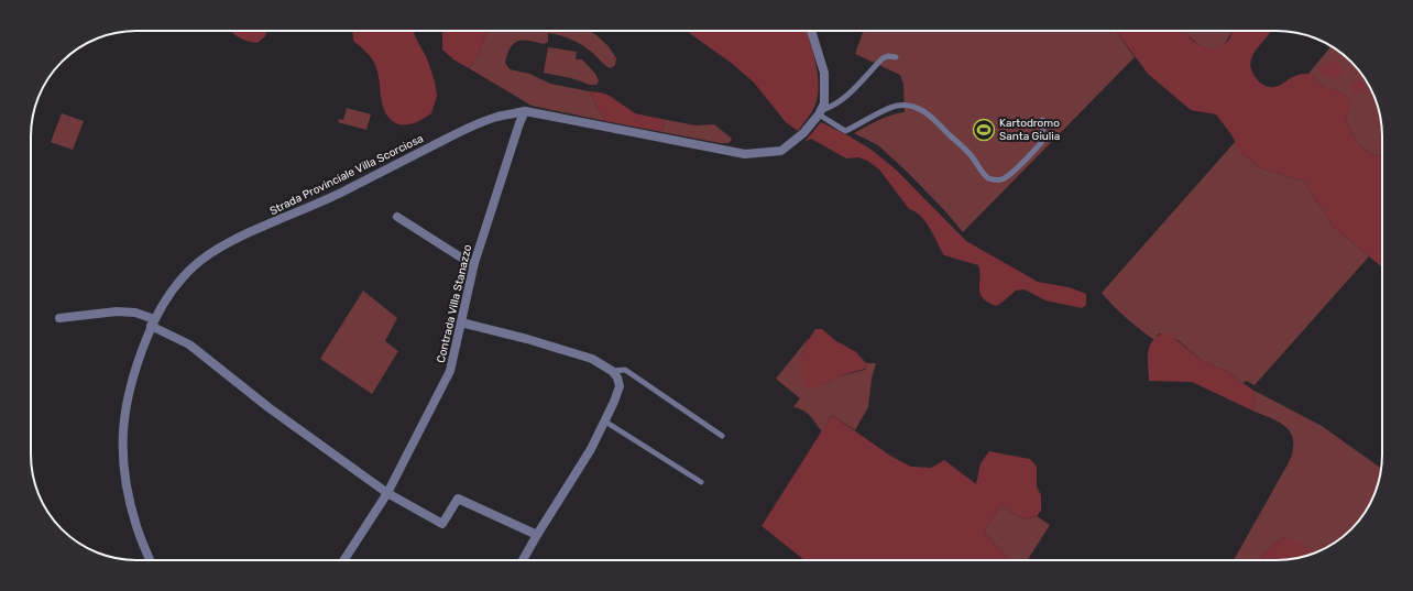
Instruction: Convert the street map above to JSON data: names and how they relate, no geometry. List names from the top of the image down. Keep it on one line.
{"streets":{"street":["Strada Provinciale Villa Scorciosa","Contrada Villa Stanazzo"]},"crossings":[["Strada Provinciale Villa Scorciosa","Contrada Villa Stanazzo"]],"places":{"sports":["Kartodromo Santa Giulia"]}}
